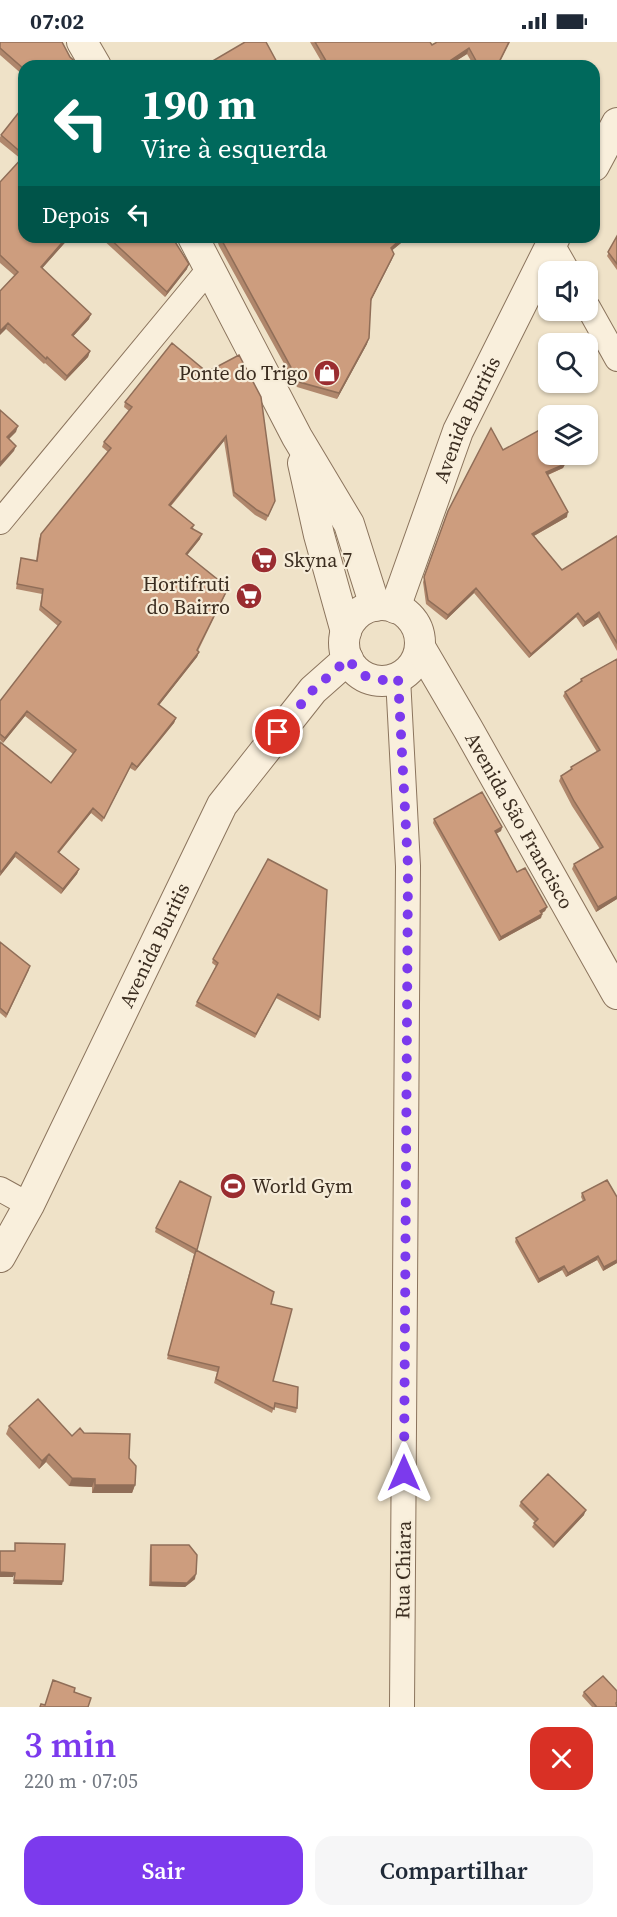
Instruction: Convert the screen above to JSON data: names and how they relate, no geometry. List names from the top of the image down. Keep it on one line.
{"streets":{"street":["Avenida Buritis","Avenida São Francisco","Rua Chiara"]},"crossings":[["Avenida Buritis","Avenida São Francisco"],["Avenida Buritis","Rua Chiara"],["Avenida São Francisco","Rua Chiara"]],"places":{"shop":["Ponte do Trigo"],"supermarket":["Skyna 7","Hortifruti do Bairro"],"sports":["World Gym"]},"page":{"status":"07:02","turn":["190 m","Vire à esquerda"],"then":"Depois","heading":["3 min","220 m · 07:05"],"buttons":["Sair","Compartilhar"]}}
